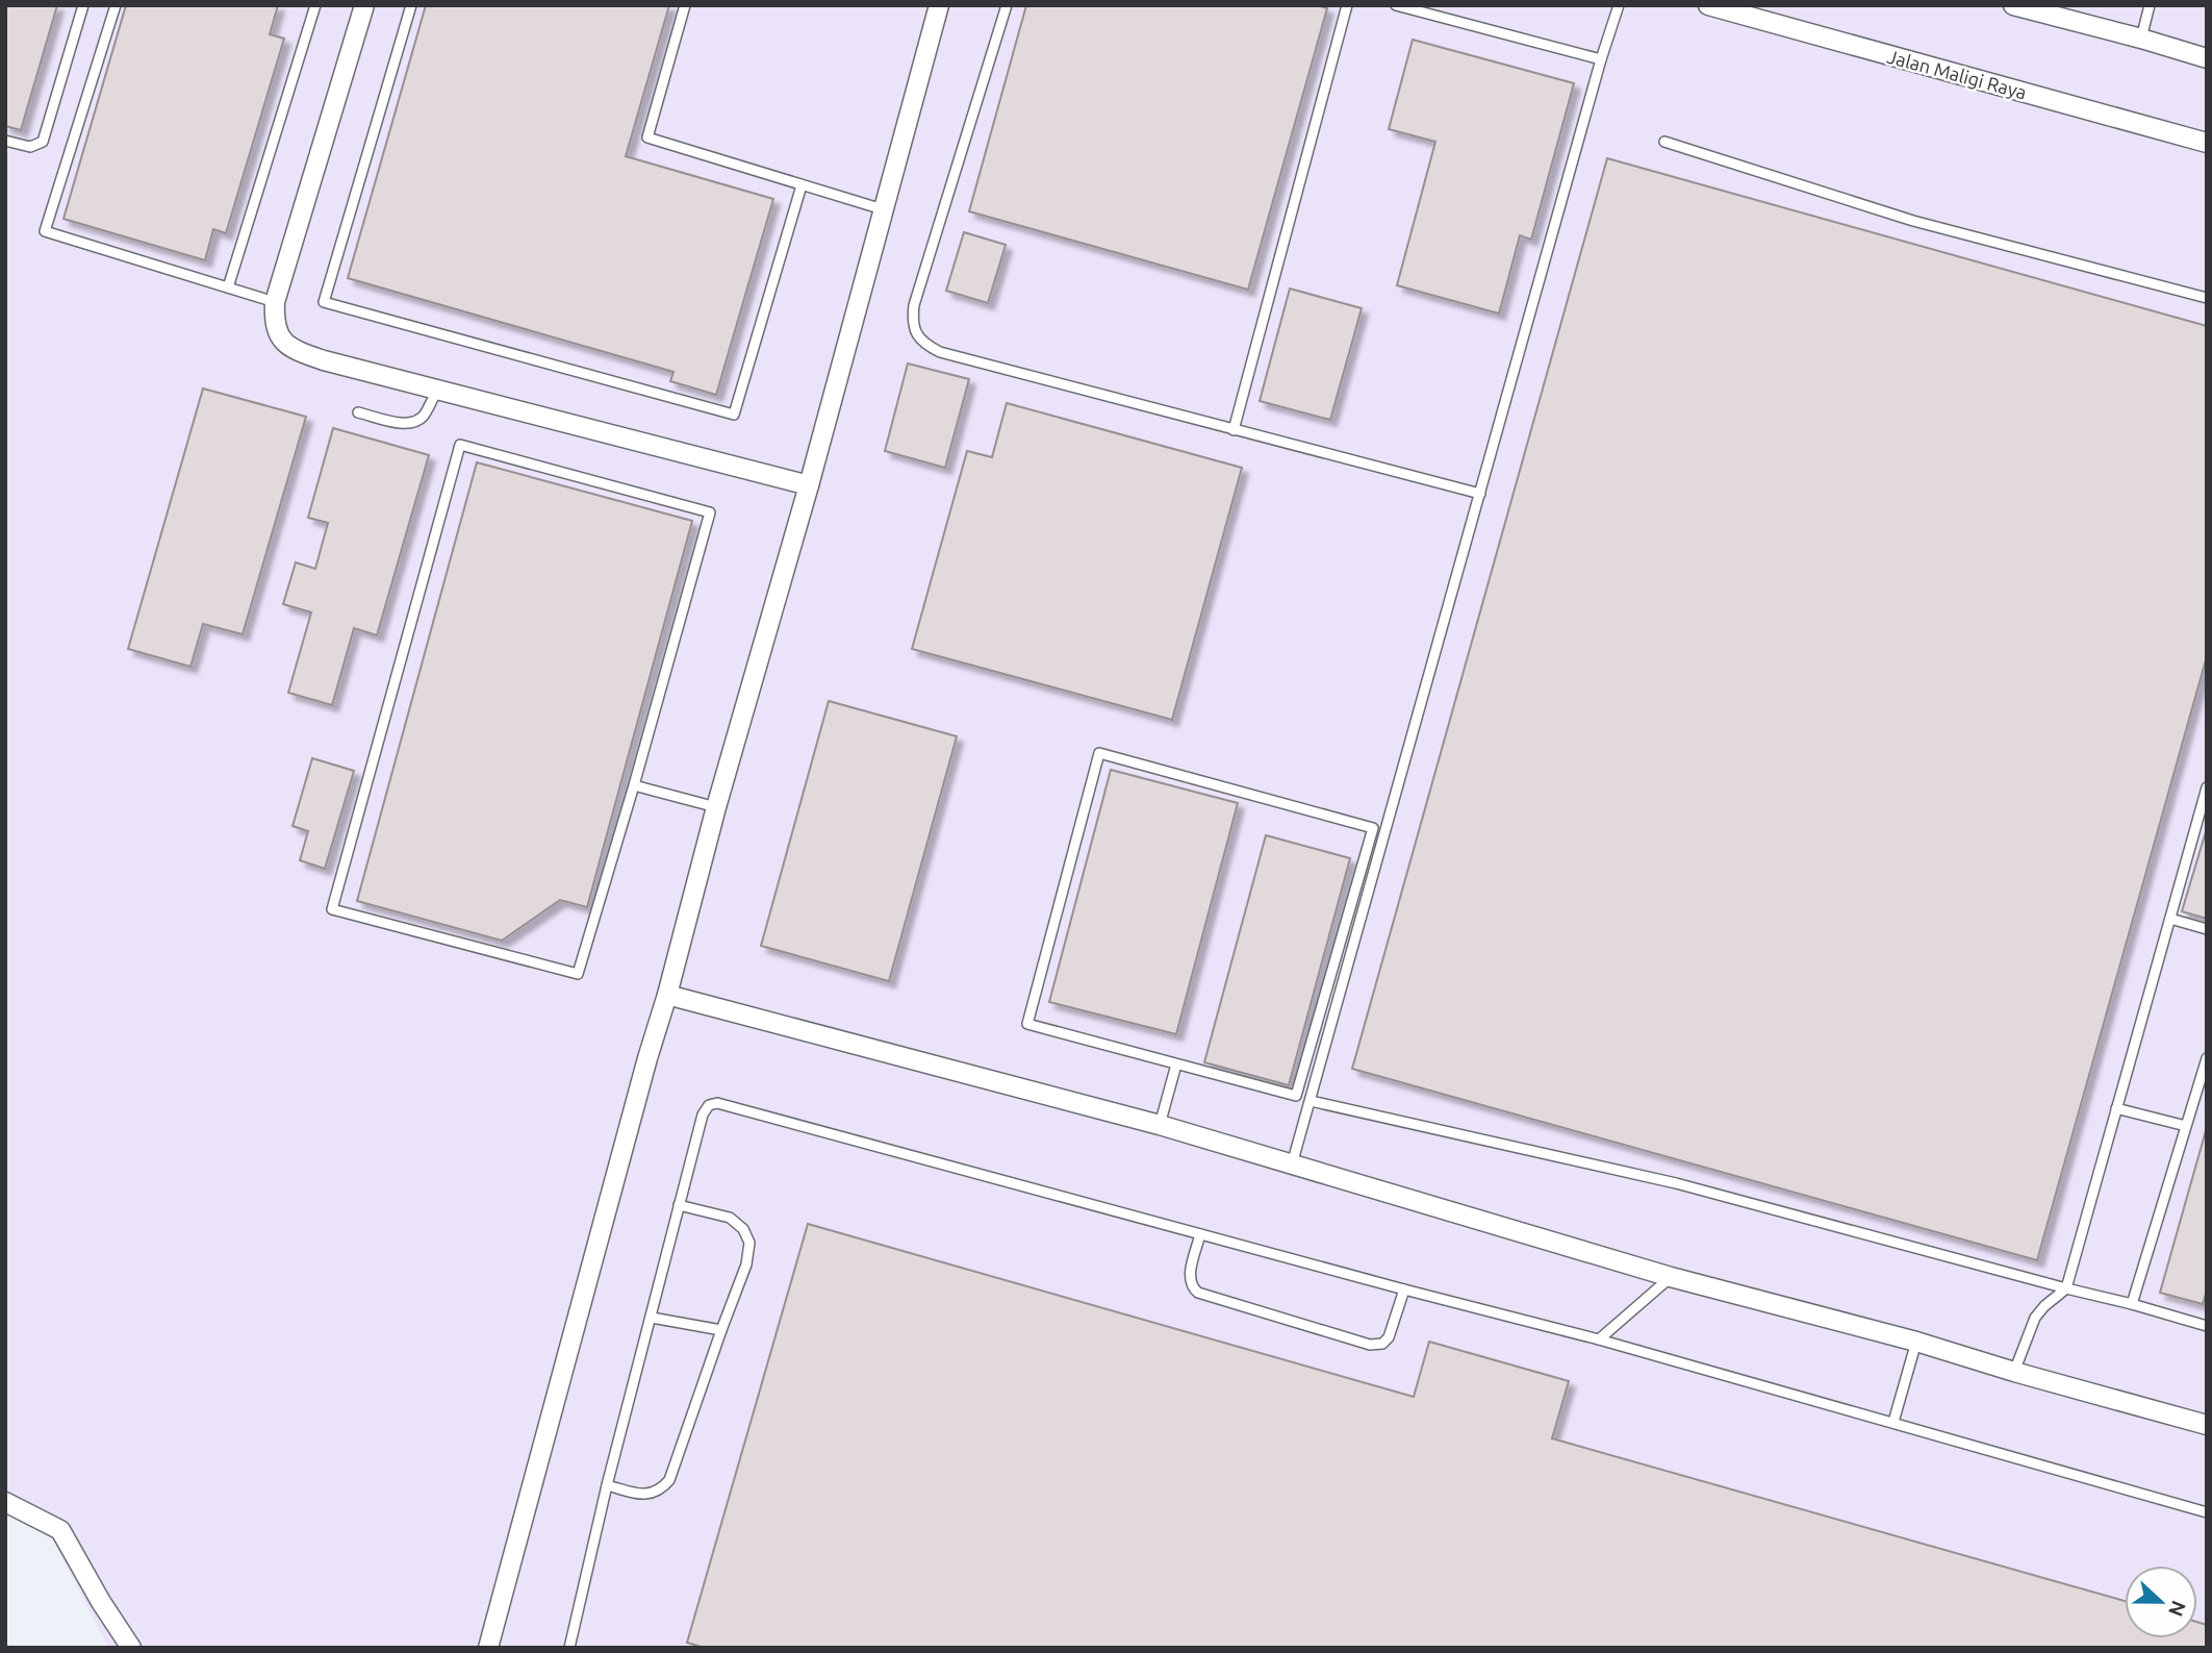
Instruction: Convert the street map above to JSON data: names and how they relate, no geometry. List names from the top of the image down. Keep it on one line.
{"streets":{"street":["Jalan Maligi Raya"]},"north":"right"}
